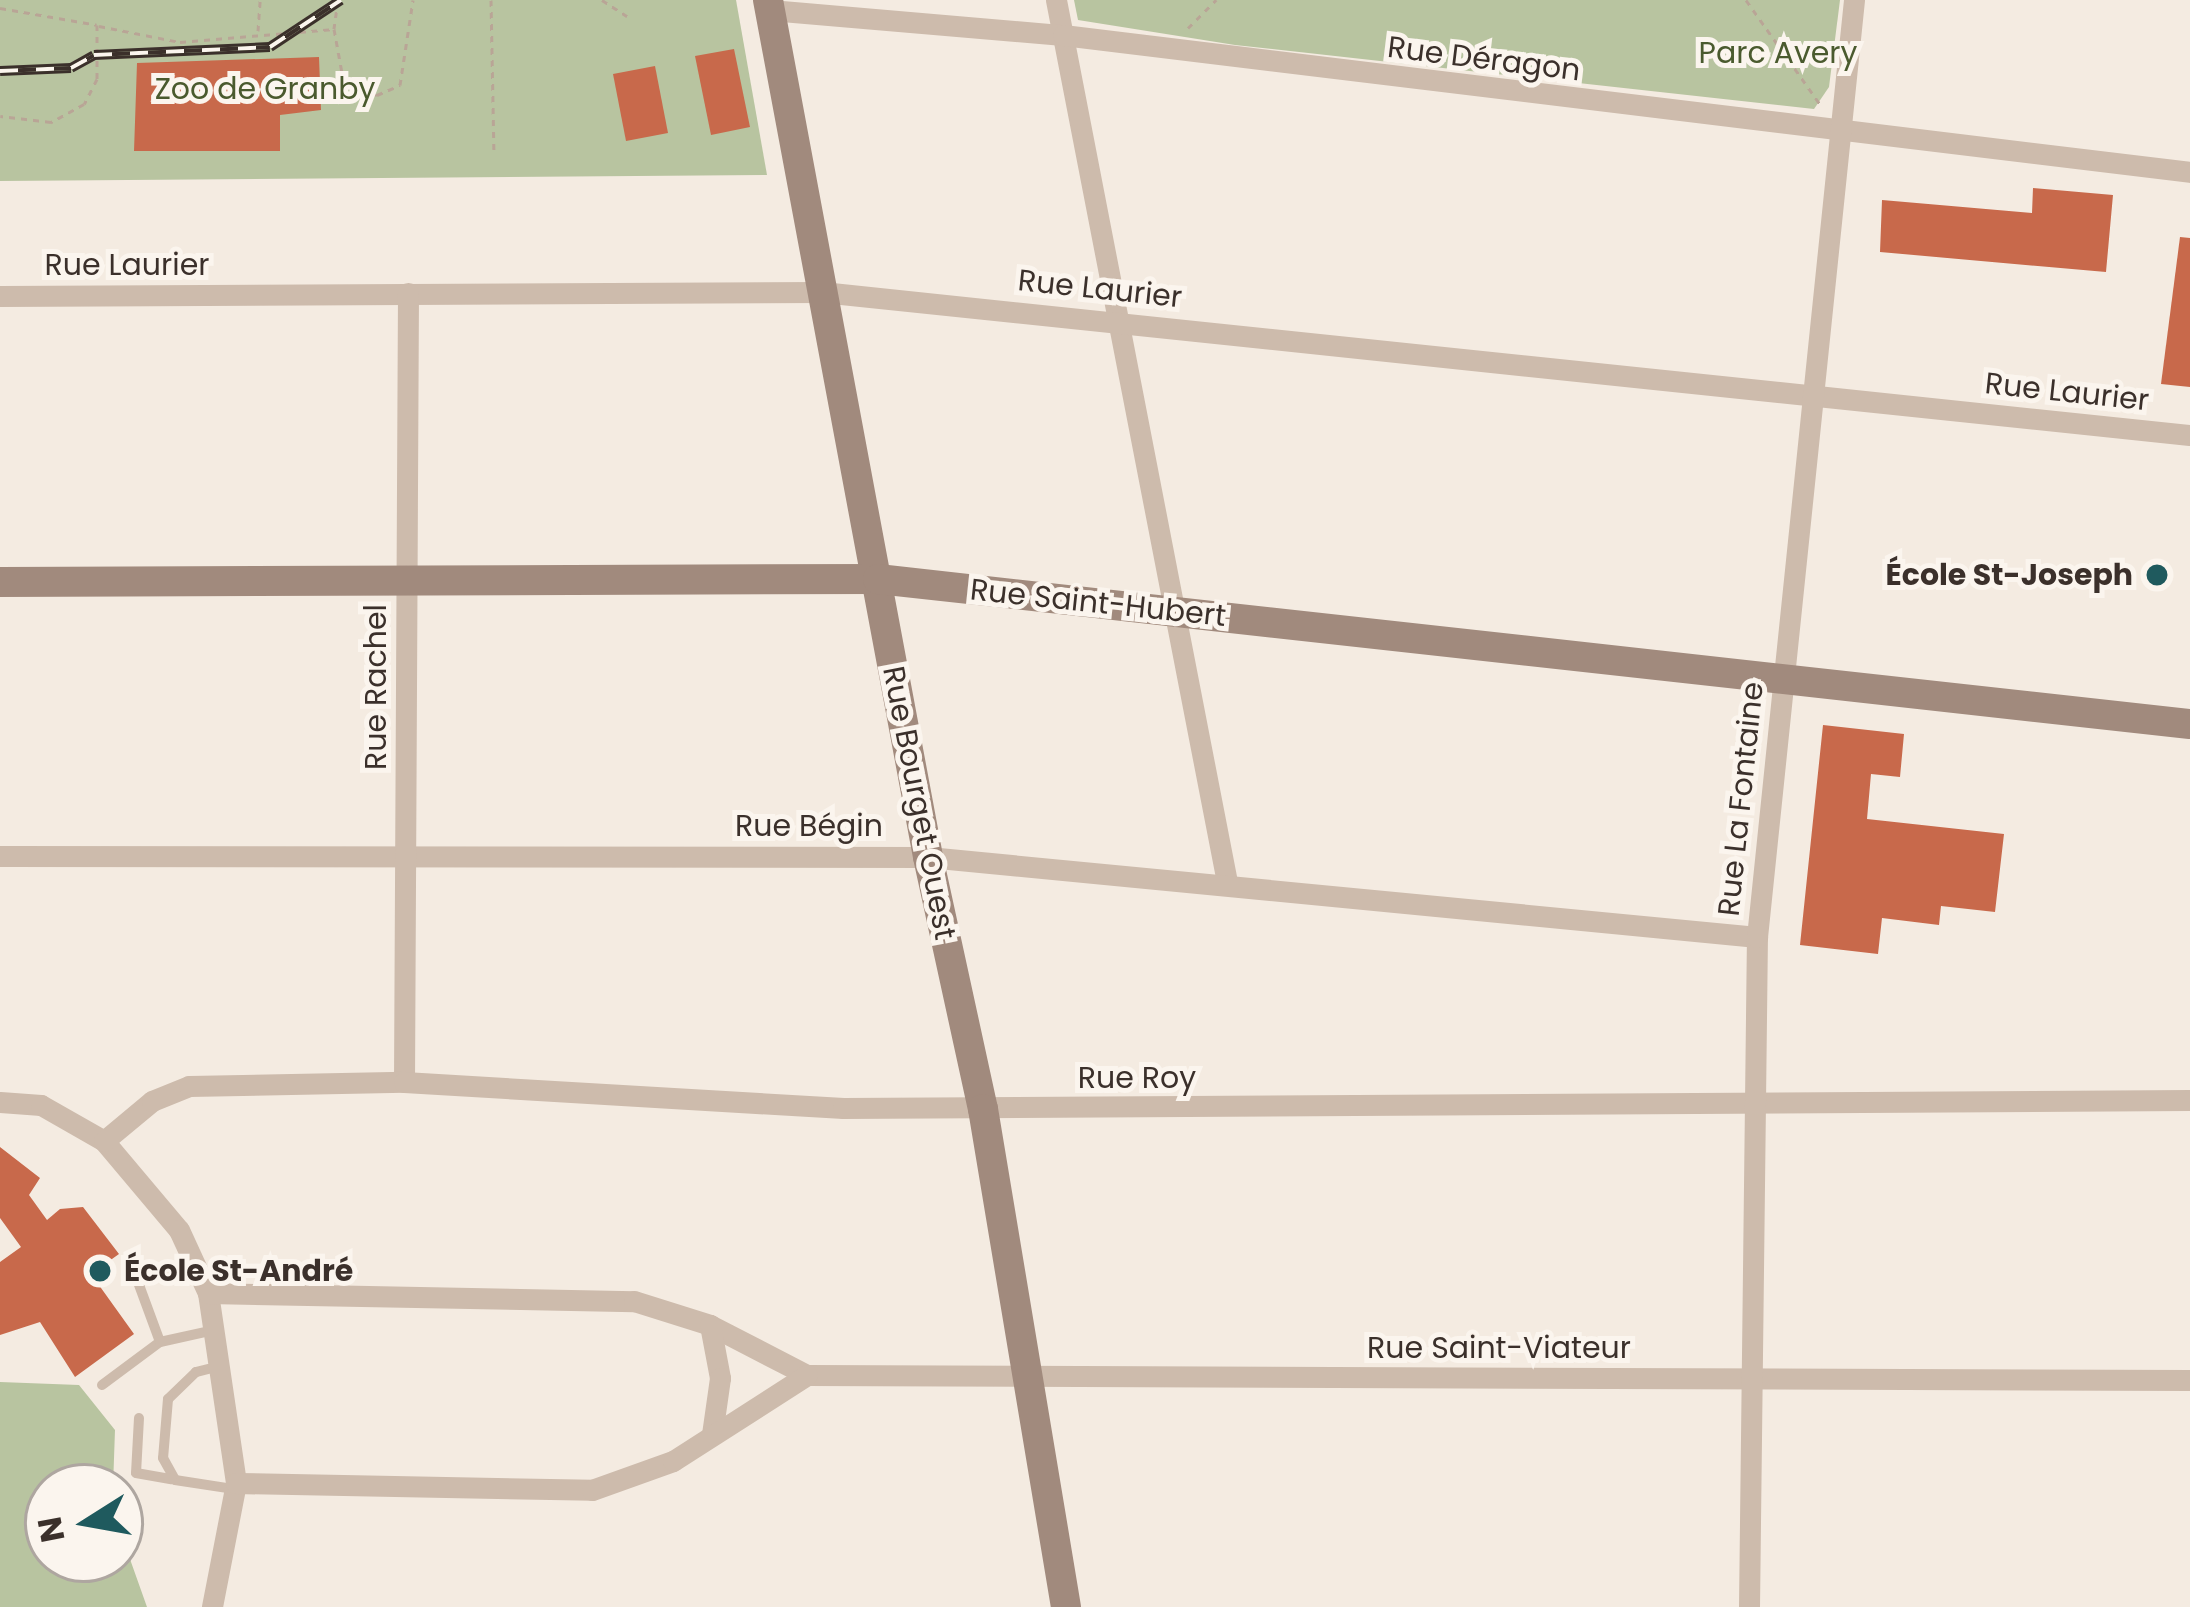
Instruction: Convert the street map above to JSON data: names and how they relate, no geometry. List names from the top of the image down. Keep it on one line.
{"streets":{"street":["Rue Déragon","Rue Laurier","Rue Saint-Hubert","Rue Rachel","Rue La Fontaine","Rue Bourget Ouest","Rue Bégin","Rue Roy","Rue Saint-Viateur"]},"crossings":[["Rue Déragon","Rue La Fontaine"],["Rue Déragon","Rue Bourget Ouest"],["Rue Laurier","Rue Rachel"],["Rue Laurier","Rue La Fontaine"],["Rue Laurier","Rue Bourget Ouest"],["Rue Saint-Hubert","Rue Rachel"],["Rue Saint-Hubert","Rue La Fontaine"],["Rue Saint-Hubert","Rue Bourget Ouest"],["Rue Rachel","Rue Bégin"],["Rue Rachel","Rue Roy"],["Rue La Fontaine","Rue Bégin"],["Rue La Fontaine","Rue Roy"],["Rue La Fontaine","Rue Saint-Viateur"],["Rue Bourget Ouest","Rue Bégin"],["Rue Bourget Ouest","Rue Roy"],["Rue Bourget Ouest","Rue Saint-Viateur"]],"parks":["Parc Avery","Zoo de Granby"],"places":["École St-Joseph","École St-André"],"north":"left"}
